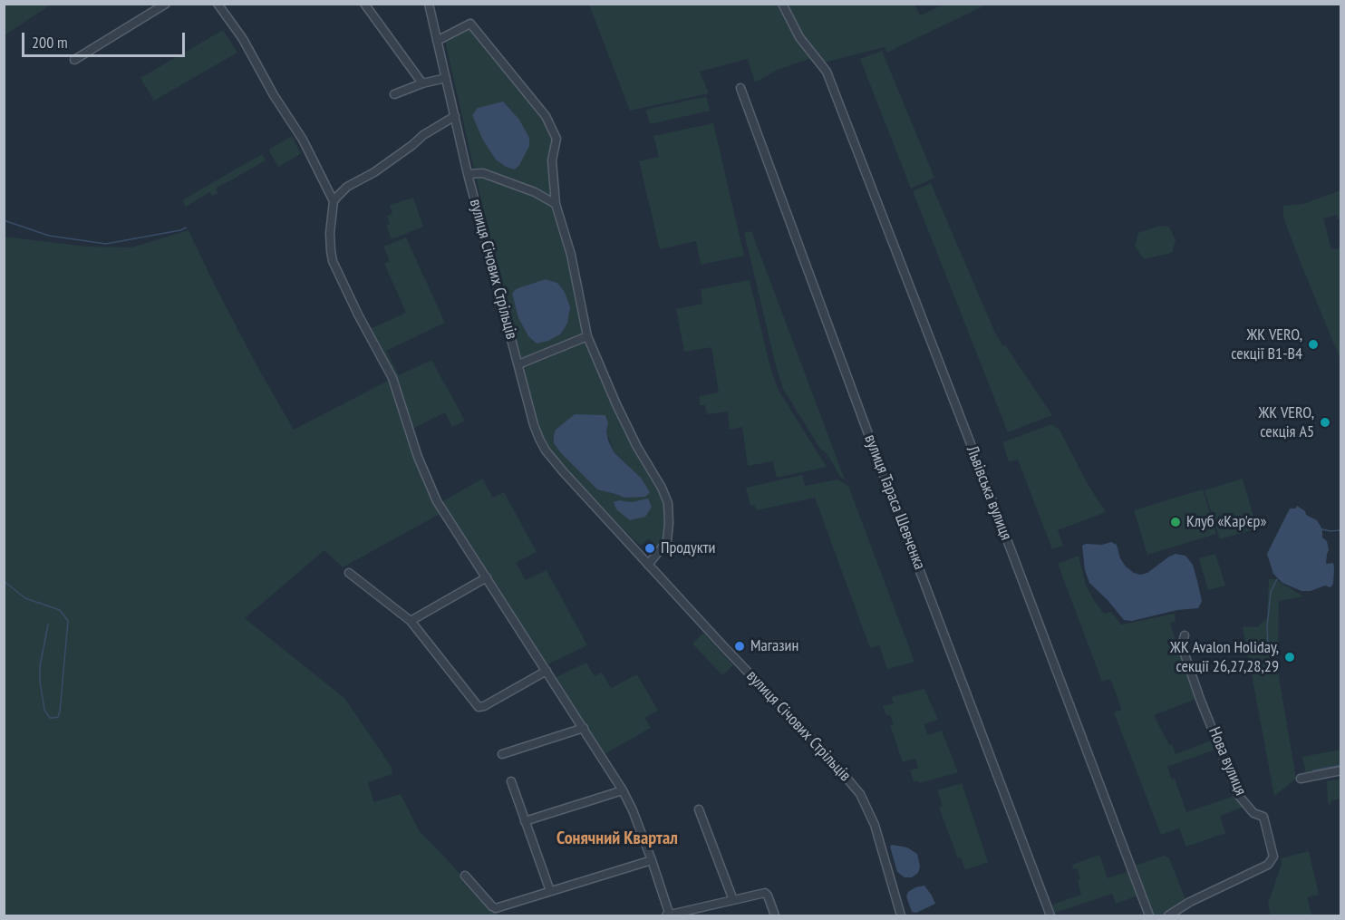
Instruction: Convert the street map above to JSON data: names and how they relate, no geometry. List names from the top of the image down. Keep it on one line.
{"streets":{"street":["вулиця Січових Стрільців","Львівська вулиця","вулиця Тараса Шевченка","Нова вулиця"]},"districts":["Сонячний Квартал"],"places":["ЖК VERO, секції В1-В4","ЖК VERO, секція А5","Клуб «Кар'єр»","Продукти","Магазин","ЖК Avalon Holiday, секції 26,27,28,29"],"scale_bar":"200 m"}
